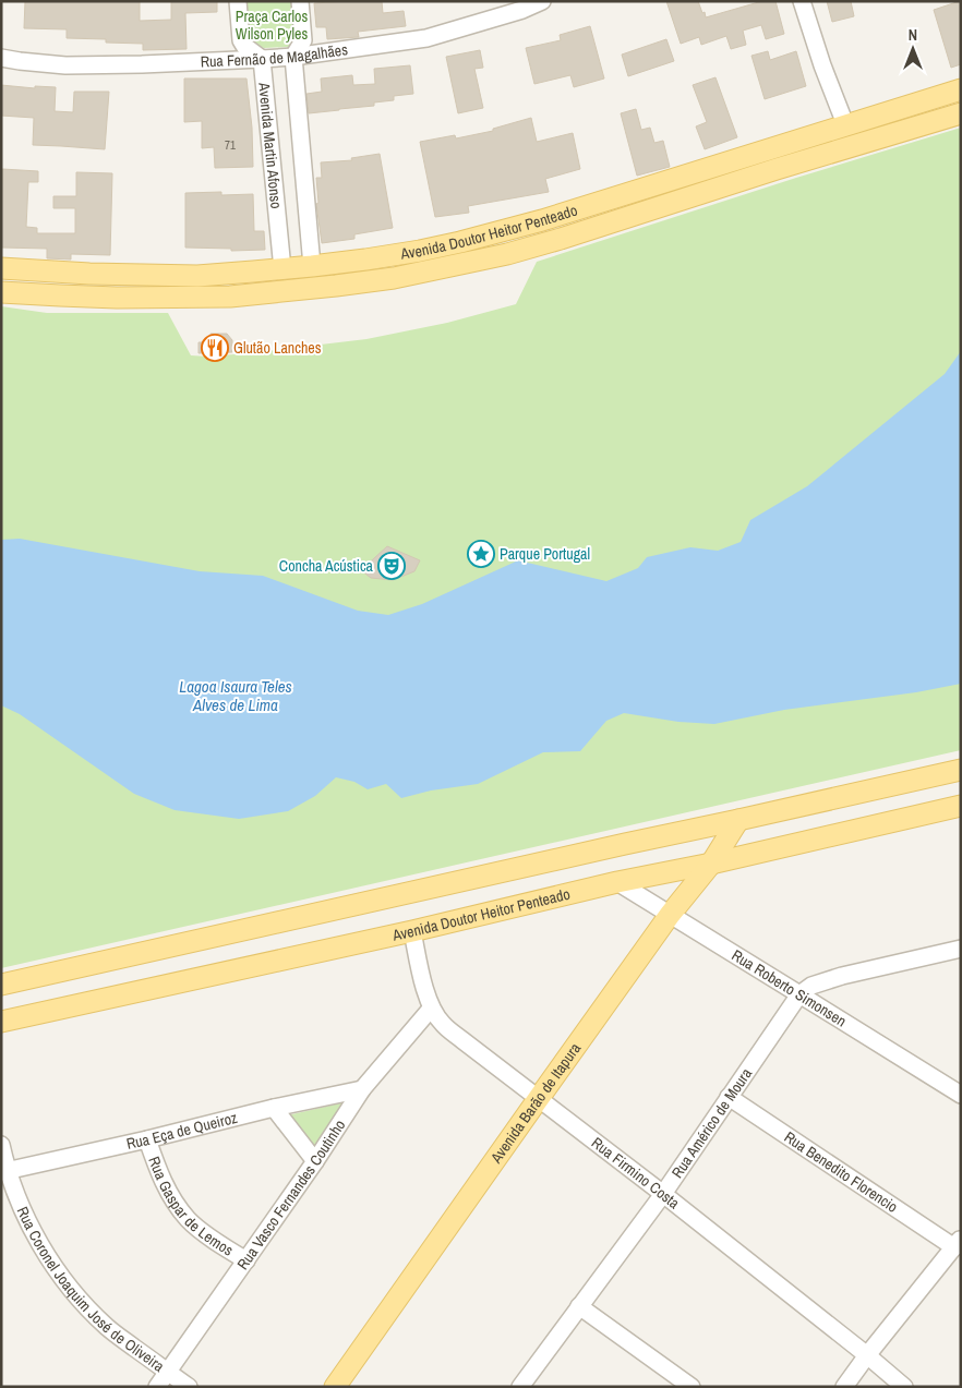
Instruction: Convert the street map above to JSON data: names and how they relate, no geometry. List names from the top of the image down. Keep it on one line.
{"streets":{"main road":["Avenida Doutor Heitor Penteado","Avenida Barão de Itapura"],"street":["Rua Fernão de Magalhães","Avenida Martin Afonso","Rua Roberto Simonsen","Rua Américo de Moura","Rua Eça de Queiroz","Rua Benedito Florencio","Rua Firmino Costa","Rua Vasco Fernandes Coutinho","Rua Gaspar de Lemos","Rua Coronel Joaquim José de Oliveira"]},"crossings":[["Rua Fernão de Magalhães","Avenida Martin Afonso"],["Avenida Martin Afonso","Avenida Doutor Heitor Penteado"],["Avenida Doutor Heitor Penteado","Rua Roberto Simonsen"],["Avenida Doutor Heitor Penteado","Avenida Barão de Itapura"],["Avenida Doutor Heitor Penteado","Rua Firmino Costa"],["Rua Roberto Simonsen","Avenida Barão de Itapura"],["Rua Roberto Simonsen","Rua Américo de Moura"],["Avenida Barão de Itapura","Rua Firmino Costa"],["Rua Américo de Moura","Rua Benedito Florencio"],["Rua Américo de Moura","Rua Firmino Costa"],["Rua Eça de Queiroz","Rua Vasco Fernandes Coutinho"],["Rua Eça de Queiroz","Rua Gaspar de Lemos"],["Rua Eça de Queiroz","Rua Coronel Joaquim José de Oliveira"],["Rua Firmino Costa","Rua Vasco Fernandes Coutinho"],["Rua Vasco Fernandes Coutinho","Rua Gaspar de Lemos"],["Rua Vasco Fernandes Coutinho","Rua Coronel Joaquim José de Oliveira"]],"water":["Lagoa Isaura Teles Alves de Lima"],"parks":["Praça Carlos Wilson Pyles"],"places":{"restaurant":["Glutão Lanches"],"place":["Parque Portugal"],"theatre":["Concha Acústica"]},"house_numbers":["71"],"north":"top"}
